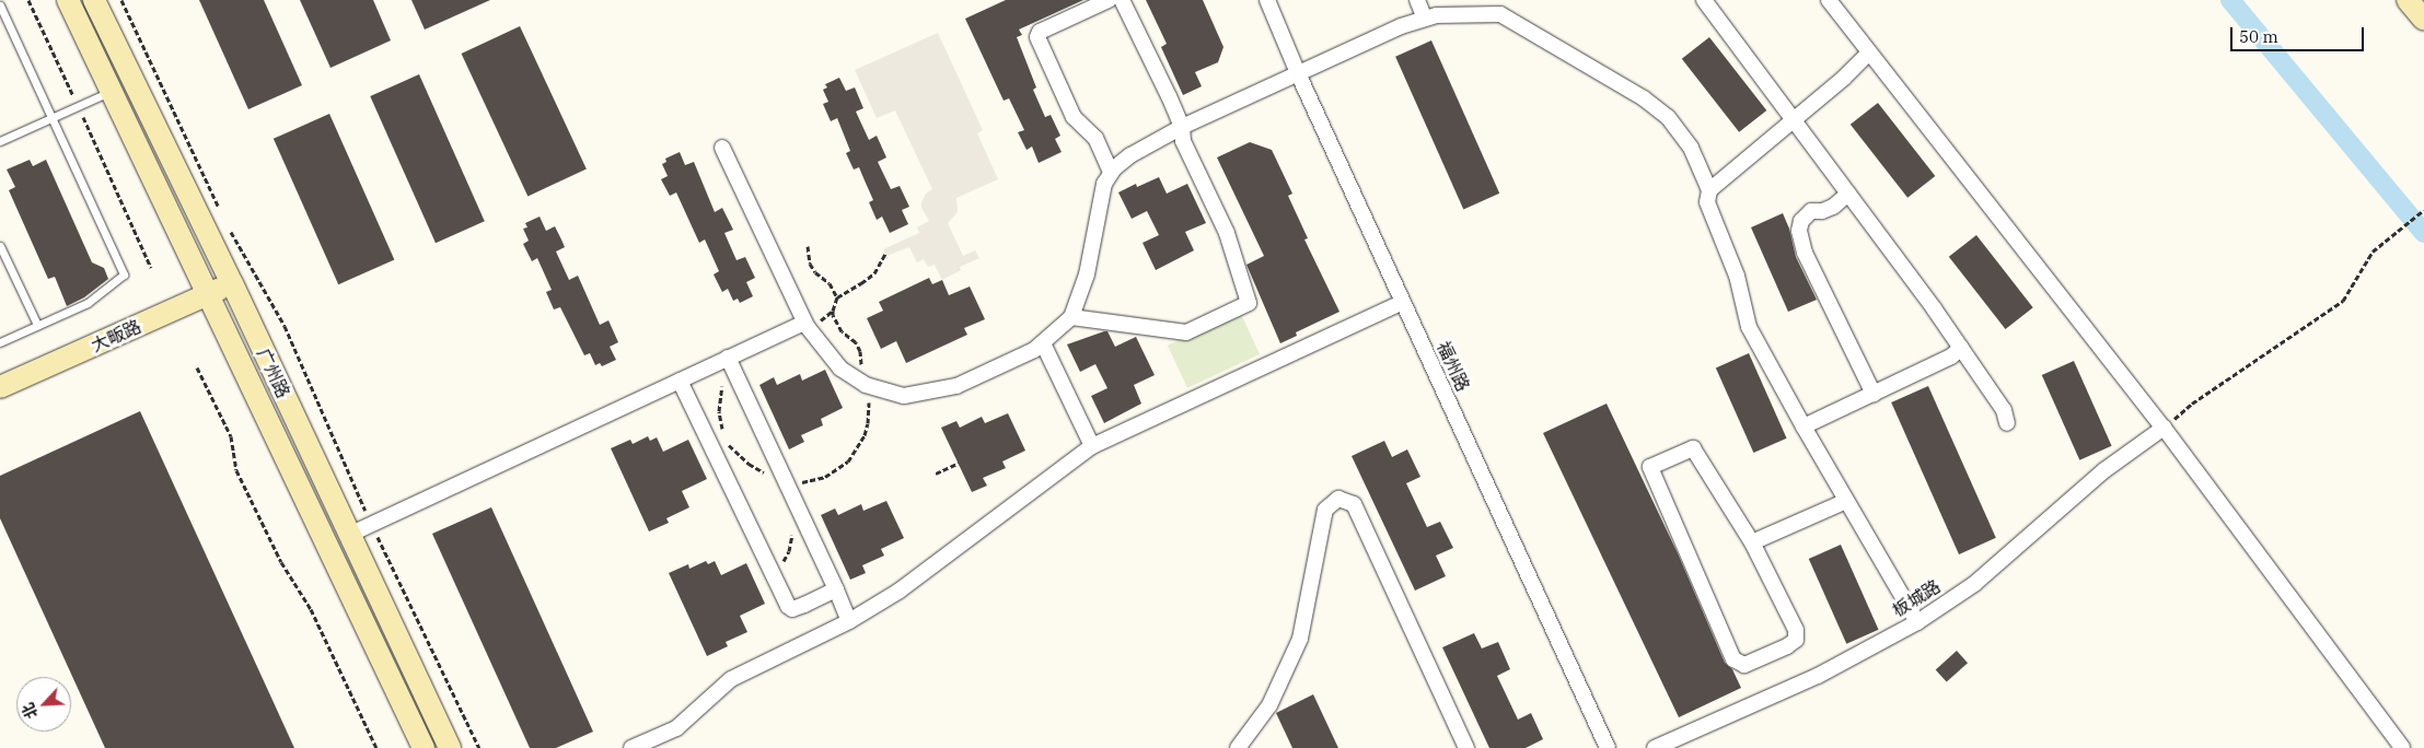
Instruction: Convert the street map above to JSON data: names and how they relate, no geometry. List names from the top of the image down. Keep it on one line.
{"streets":{"main road":["大畈路","广州路"],"street":["福州路","板城路"]},"crossings":[["大畈路","广州路"]],"scale_bar":"50 m","north":"bottom left"}
